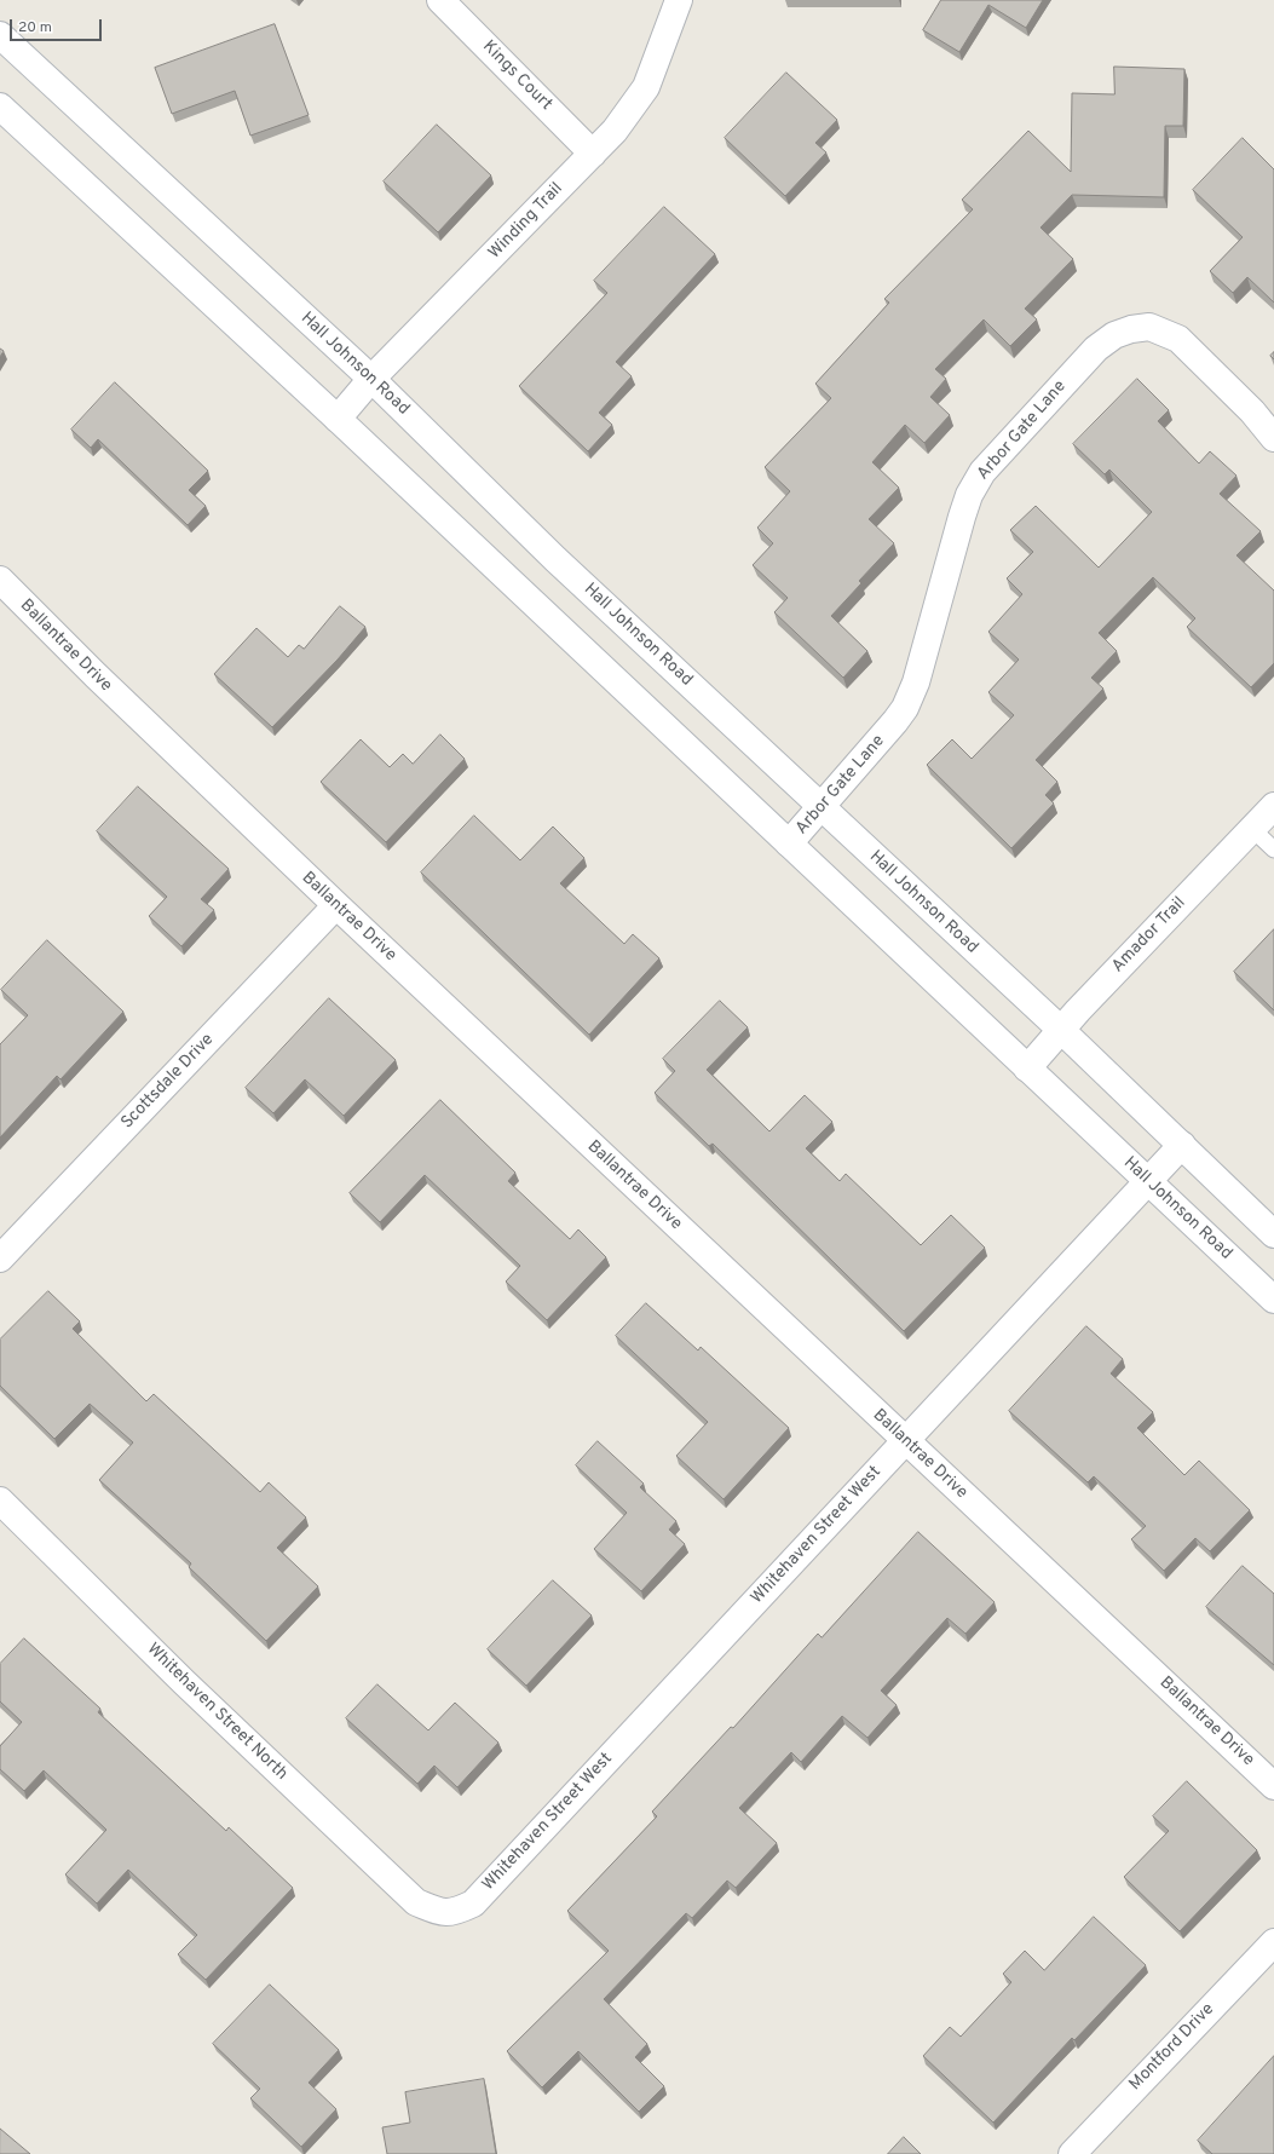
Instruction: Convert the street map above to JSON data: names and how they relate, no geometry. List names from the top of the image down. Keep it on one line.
{"streets":{"street":["Kings Court","Winding Trail","Hall Johnson Road","Arbor Gate Lane","Ballantrae Drive","Amador Trail","Scottsdale Drive","Whitehaven Street West","Whitehaven Street North","Montford Drive"]},"crossings":[["Kings Court","Winding Trail"],["Winding Trail","Hall Johnson Road"],["Hall Johnson Road","Arbor Gate Lane"],["Hall Johnson Road","Amador Trail"],["Hall Johnson Road","Whitehaven Street West"],["Ballantrae Drive","Scottsdale Drive"],["Ballantrae Drive","Whitehaven Street West"],["Whitehaven Street West","Whitehaven Street North"]],"scale_bar":"20 m"}
